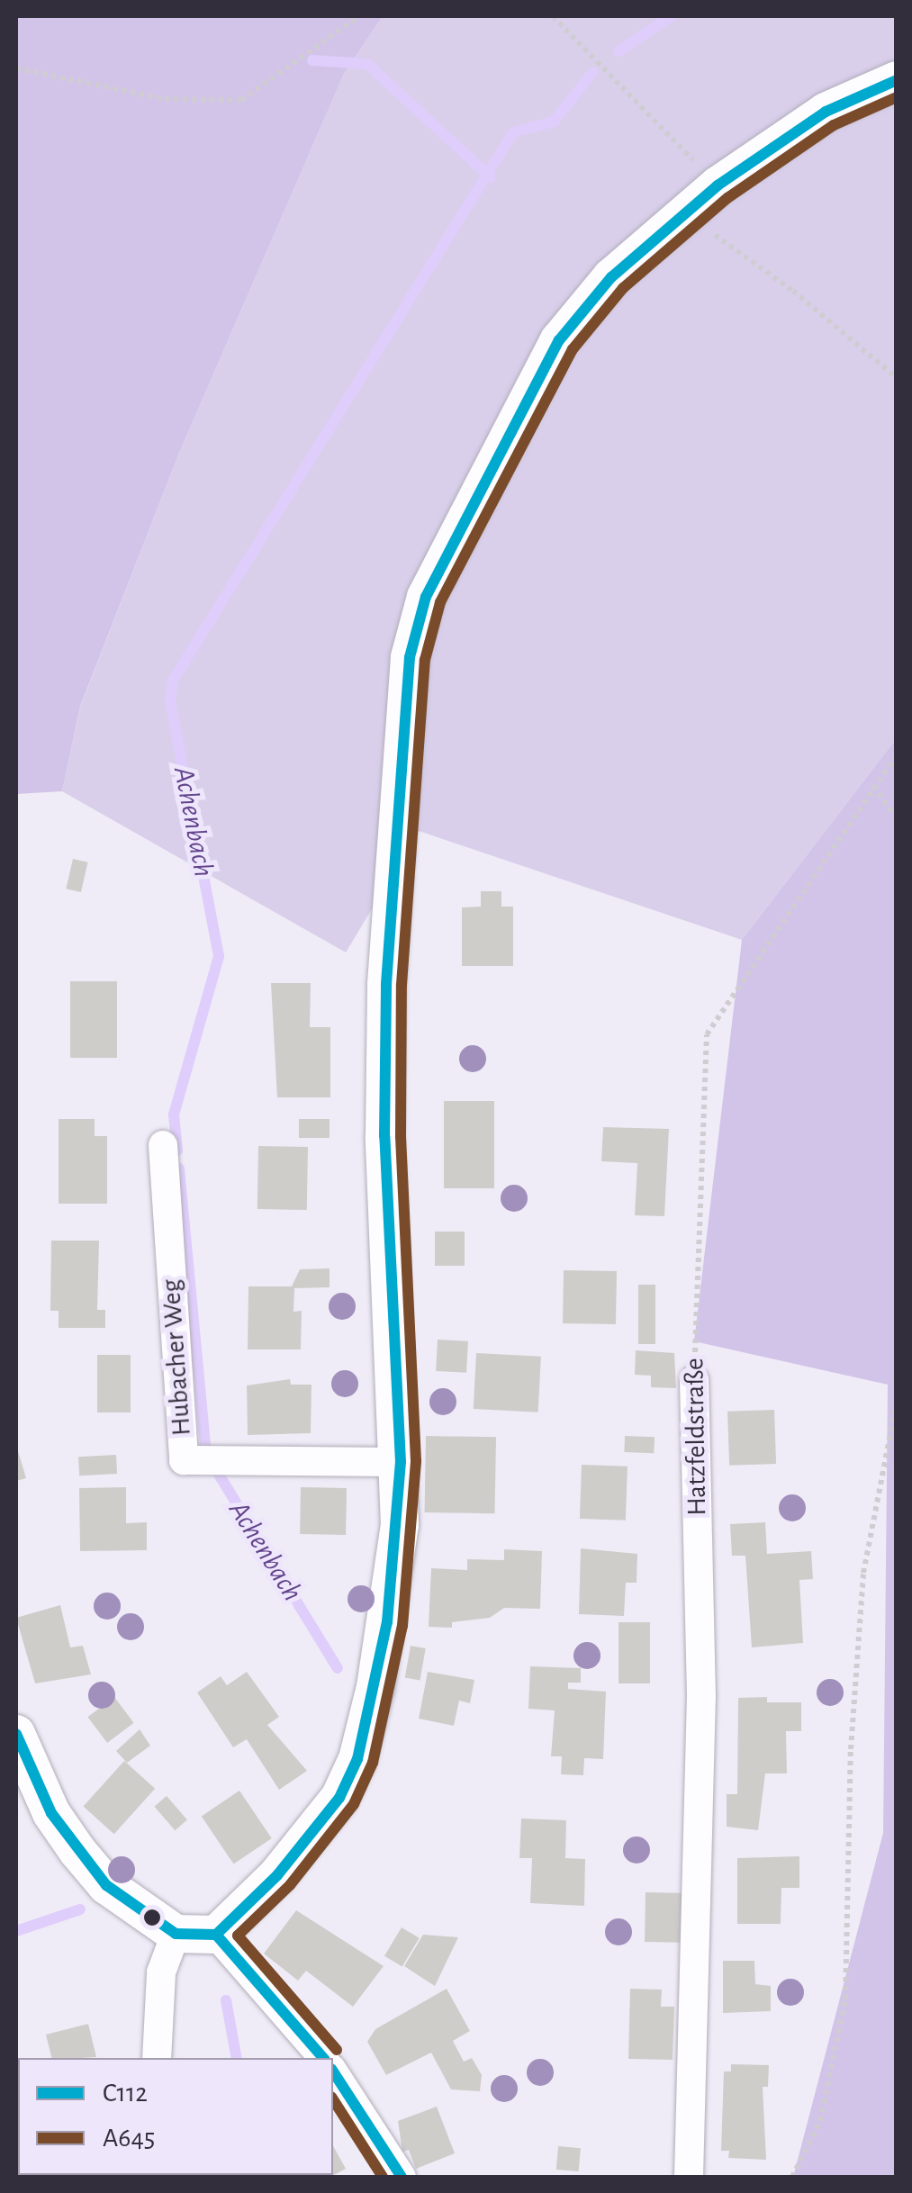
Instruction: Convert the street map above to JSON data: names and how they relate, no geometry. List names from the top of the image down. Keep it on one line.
{"streets":{"street":["Hubacher Weg","Hatzfeldstraße"]},"water":["Achenbach"],"lines":["transit line C112","transit line A645"],"legend":["C112","A645"]}
